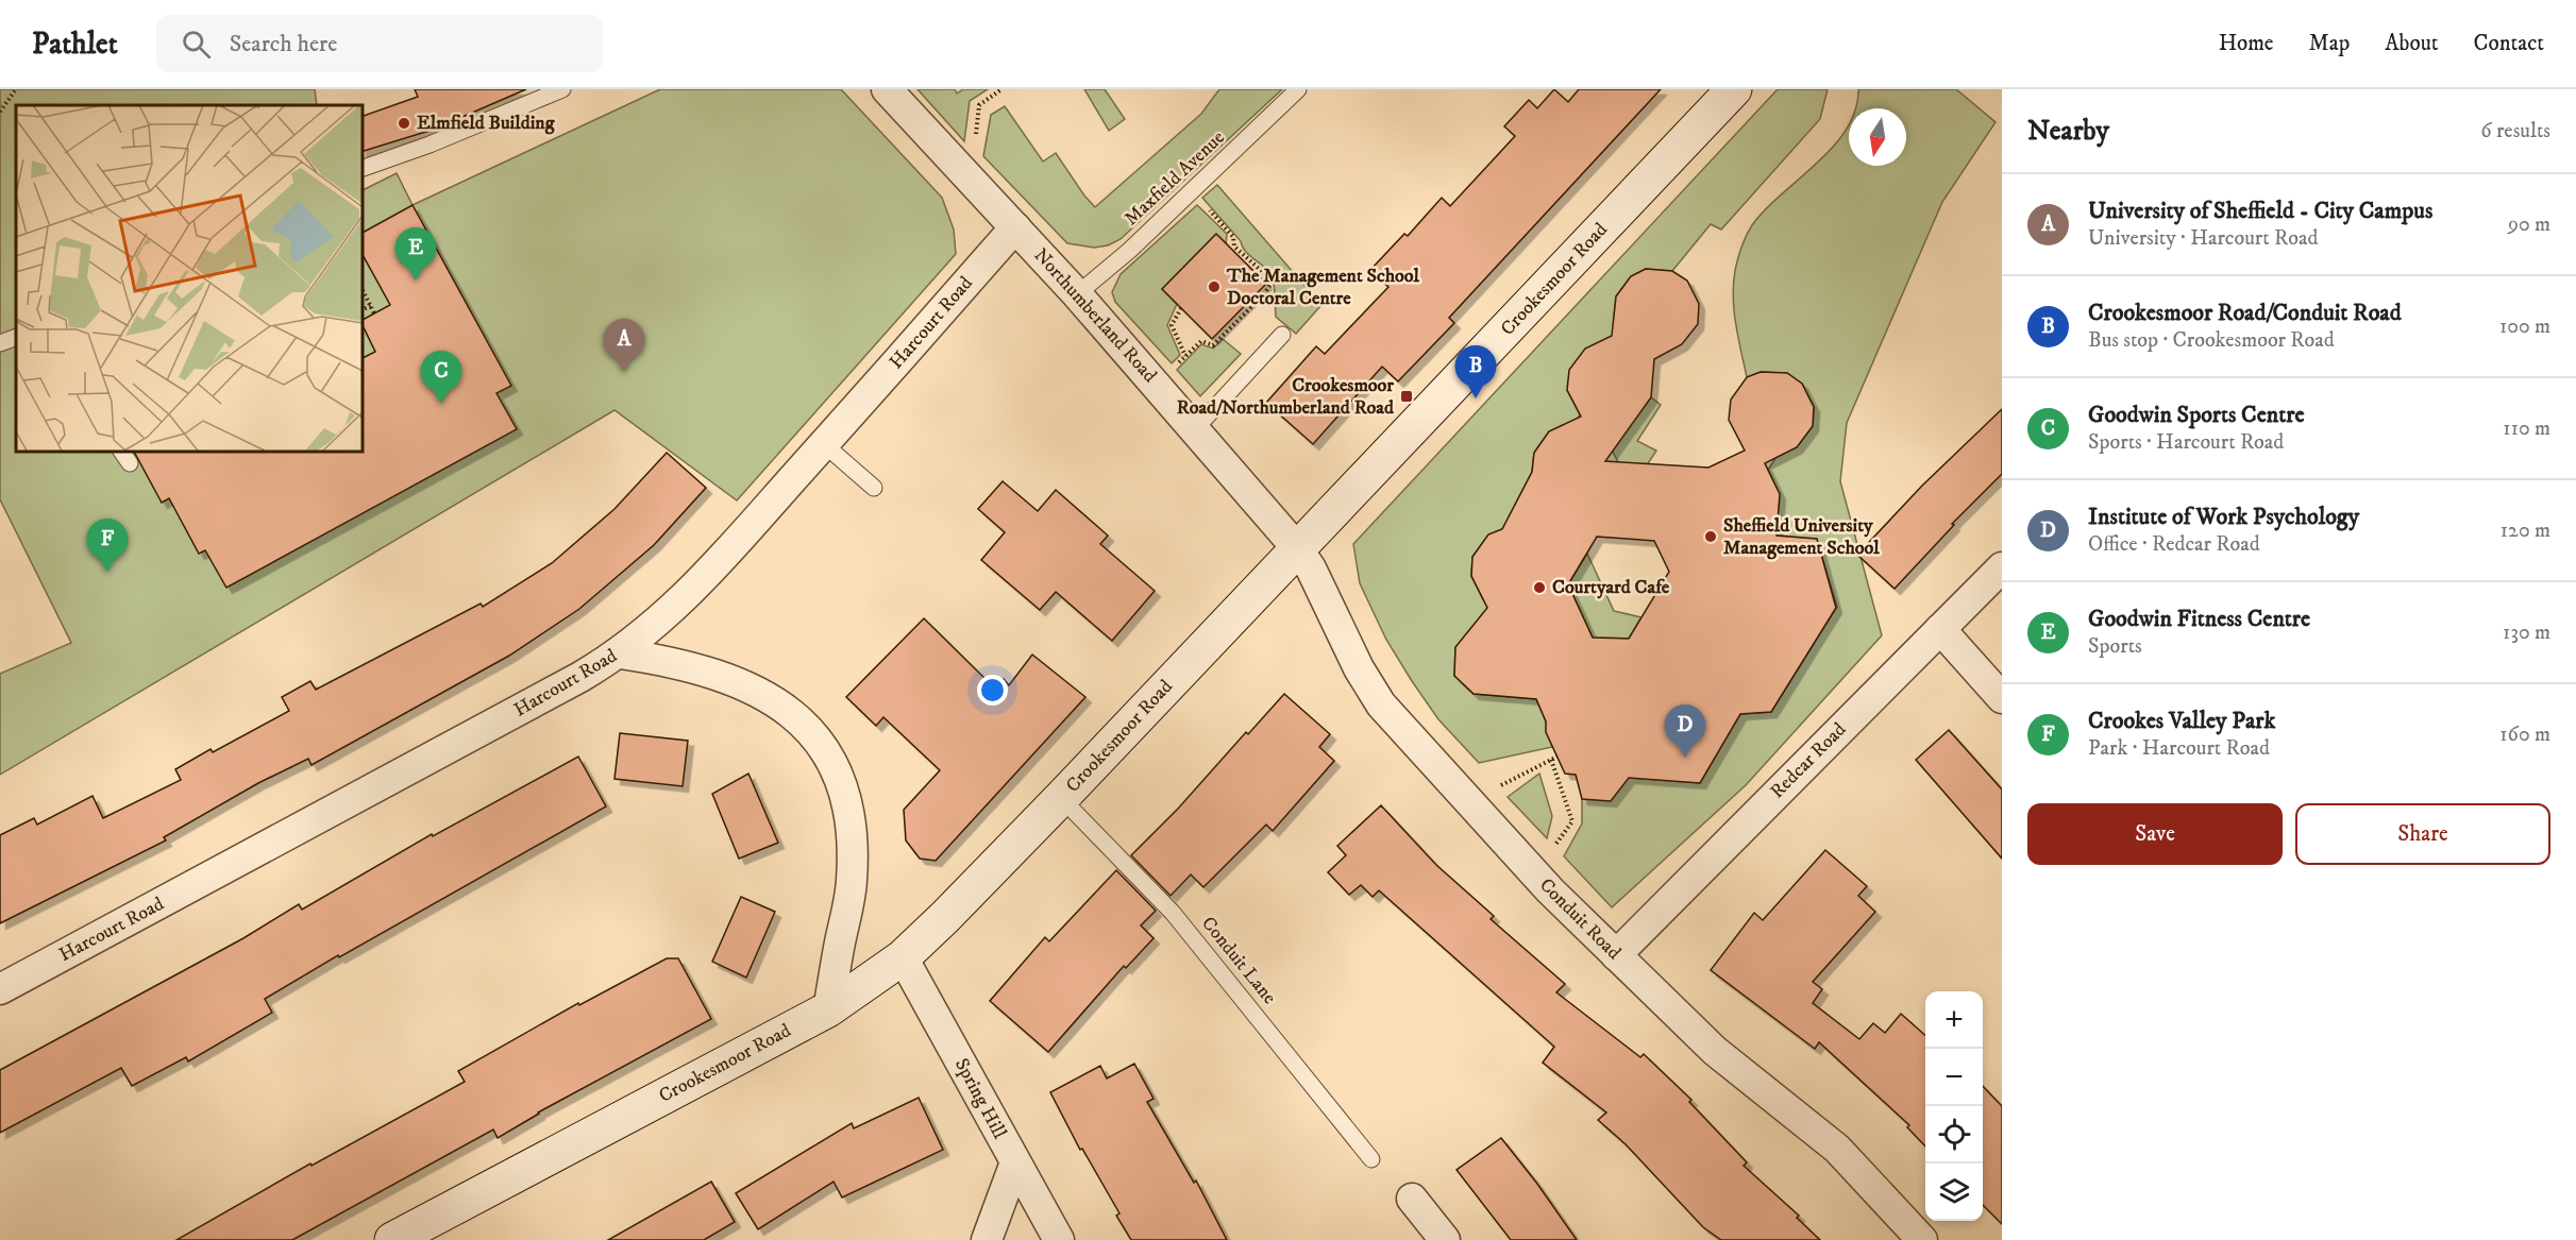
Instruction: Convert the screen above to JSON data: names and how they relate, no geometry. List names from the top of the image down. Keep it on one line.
{"streets":{"street":["Crookesmoor Road","Northumberland Road","Harcourt Road","Redcar Road","Conduit Road","Spring Hill"],"lane":["Maxfield Avenue","Conduit Lane"]},"crossings":[["Maxfield Avenue","Northumberland Road"],["Crookesmoor Road","Northumberland Road"],["Crookesmoor Road","Conduit Road"],["Crookesmoor Road","Conduit Lane"],["Crookesmoor Road","Spring Hill"],["Northumberland Road","Harcourt Road"],["Northumberland Road","Conduit Road"],["Redcar Road","Conduit Road"]],"places":{"other":["Elmfield Building","The Management School Doctoral Centre","Sheffield University Management School","Courtyard Cafe"],"transit":["Crookesmoor Road/Northumberland Road"]},"north":"bottom","page":{"header":"Pathlet","search":"Search here","nav":["Home","Map","About","Contact"],"heading":["Nearby","6 results"],"list":[{"mark":"A","name":"University of Sheffield - City Campus","note":"University · Harcourt Road","value":"90 m"},{"mark":"B","name":"Crookesmoor Road/Conduit Road","note":"Bus stop · Crookesmoor Road","value":"100 m"},{"mark":"C","name":"Goodwin Sports Centre","note":"Sports · Harcourt Road","value":"110 m"},{"mark":"D","name":"Institute of Work Psychology","note":"Office · Redcar Road","value":"120 m"},{"mark":"E","name":"Goodwin Fitness Centre","note":"Sports","value":"130 m"},{"mark":"F","name":"Crookes Valley Park","note":"Park · Harcourt Road","value":"160 m"}],"pins":["E","A","B","C","F","D"],"buttons":["Save","Share"],"map_buttons":["+","−"]}}
